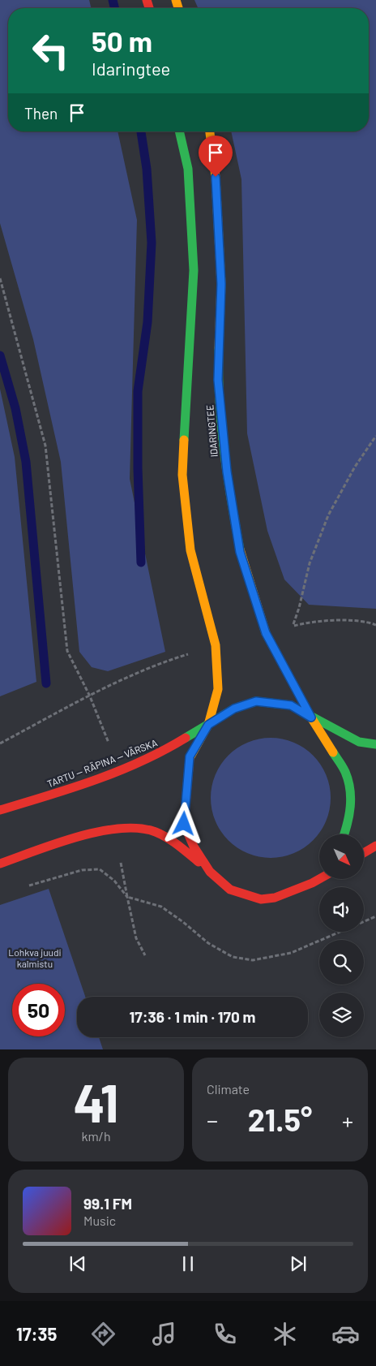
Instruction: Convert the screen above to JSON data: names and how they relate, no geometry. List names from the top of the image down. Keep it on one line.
{"streets":{"main road":["IDARINGTEE","TARTU — RÄPINA — VÄRSKA"]},"crossings":[["IDARINGTEE","TARTU — RÄPINA — VÄRSKA"]],"parks":["Lohkva juudi kalmistu"],"north":"bottom right","page":{"turn":["50 m","Idaringtee"],"then":"Then","limit":"50","trip":"17:36 · 1 min · 170 m","tile":[["41","km/h"],"Climate"],"heat":["−","21.5°","+"],"song":["99.1 FM","Music"],"tabs":"17:35"}}
